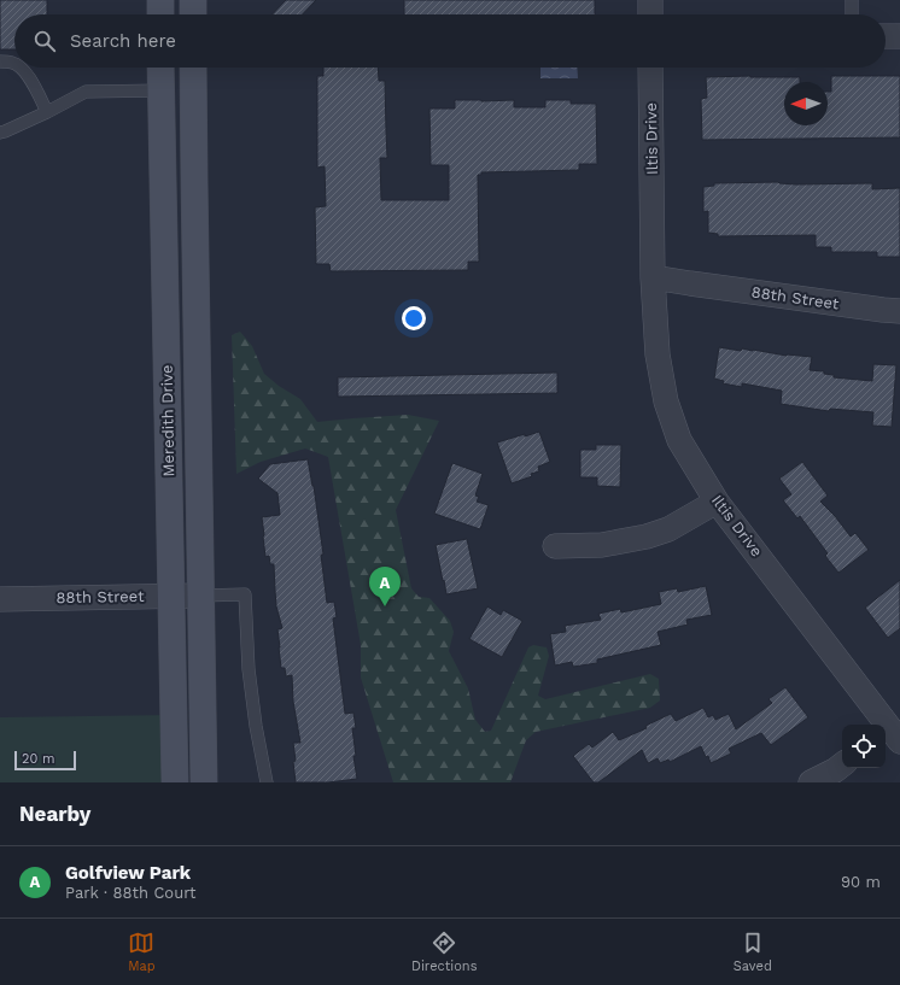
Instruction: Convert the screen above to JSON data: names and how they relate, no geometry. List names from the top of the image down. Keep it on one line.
{"streets":{"main road":["Meredith Drive"],"street":["Iltis Drive","88th Street"]},"crossings":[["Iltis Drive","88th Street"],["88th Street","Meredith Drive"]],"scale_bar":"20 m","north":"left","page":{"search":"Search here","pins":"A","scale":"20 m","heading":"Nearby","list":[{"mark":"A","name":"Golfview Park","note":"Park · 88th Court","value":"90 m"}],"nav":["Map","Directions","Saved"]}}
